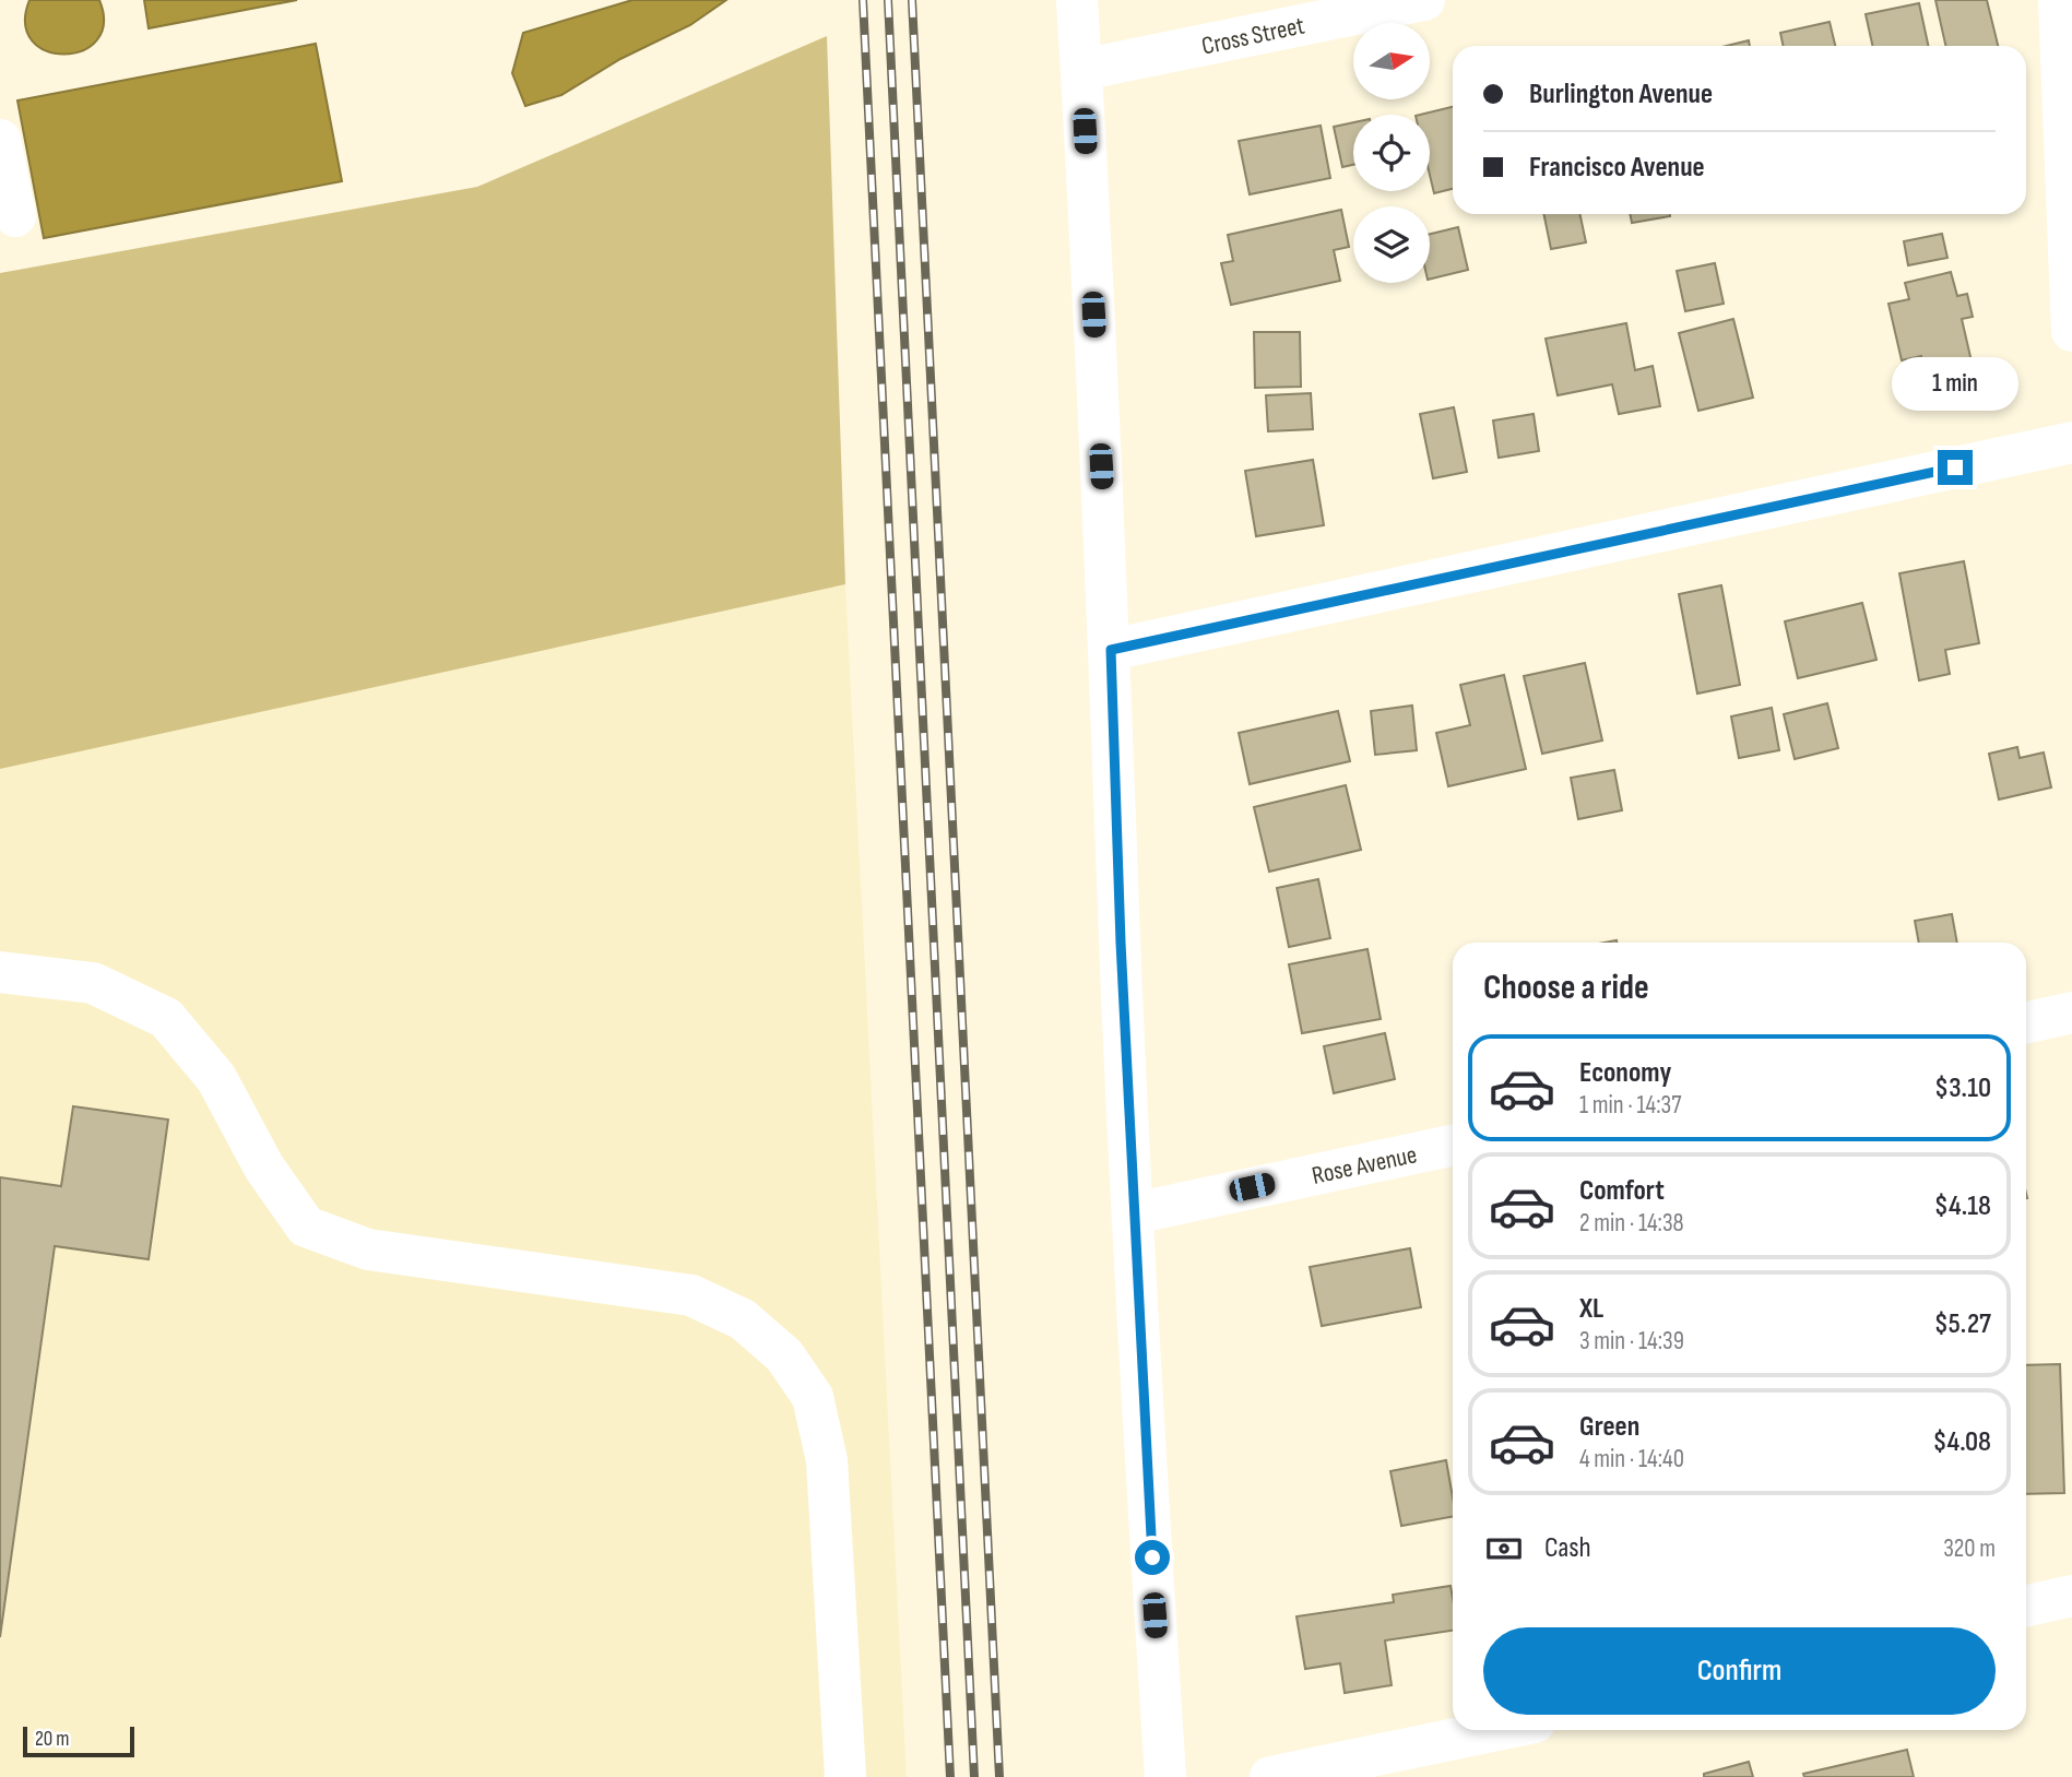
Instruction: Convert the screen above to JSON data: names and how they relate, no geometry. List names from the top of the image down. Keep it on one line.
{"streets":{"street":["Cross Street","Rose Avenue"]},"scale_bar":"20 m","north":"right","page":{"banner":["Burlington Avenue","Francisco Avenue"],"bubble":"1 min","heading":"Choose a ride","list":[{"name":"Economy","note":"1 min · 14:37","value":"$3.10"},{"name":"Comfort","note":"2 min · 14:38","value":"$4.18"},{"name":"XL","note":"3 min · 14:39","value":"$5.27"},{"name":"Green","note":"4 min · 14:40","value":"$4.08"}],"pay":["Cash","320 m"],"buttons":"Confirm","scale":"20 m"}}
